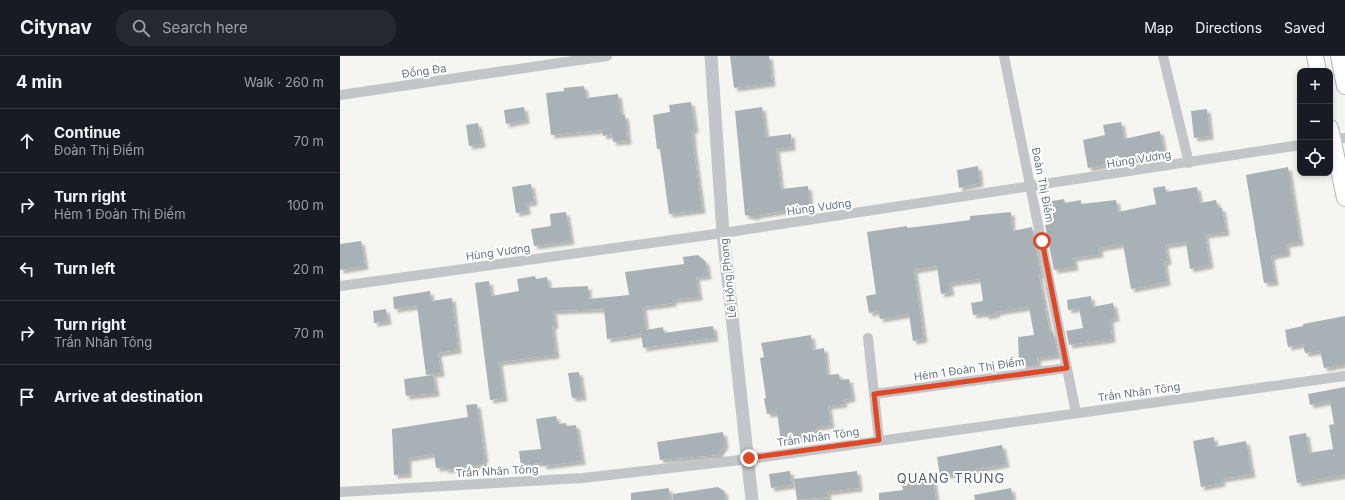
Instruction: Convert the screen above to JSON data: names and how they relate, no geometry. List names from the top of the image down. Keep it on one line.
{"streets":{"street":["Đống Đa","Hùng Vương","Đoàn Thị Điểm","Lê Hồng Phong","Hẻm 1 Đoàn Thị Điểm","Trần Nhân Tông"]},"crossings":[["Hùng Vương","Đoàn Thị Điểm"],["Hùng Vương","Lê Hồng Phong"],["Đoàn Thị Điểm","Hẻm 1 Đoàn Thị Điểm"],["Đoàn Thị Điểm","Trần Nhân Tông"],["Lê Hồng Phong","Trần Nhân Tông"]],"districts":["QUANG TRUNG"],"page":{"header":"Citynav","search":"Search here","nav":["Map","Directions","Saved"],"heading":["4 min","Walk · 260 m"],"map_buttons":["+","−"],"list":[["Continue","Đoàn Thị Điểm","70 m"],["Turn right","Hẻm 1 Đoàn Thị Điểm","100 m"],["Turn left","20 m"],["Turn right","Trần Nhân Tông","70 m"],"Arrive at destination"]}}
